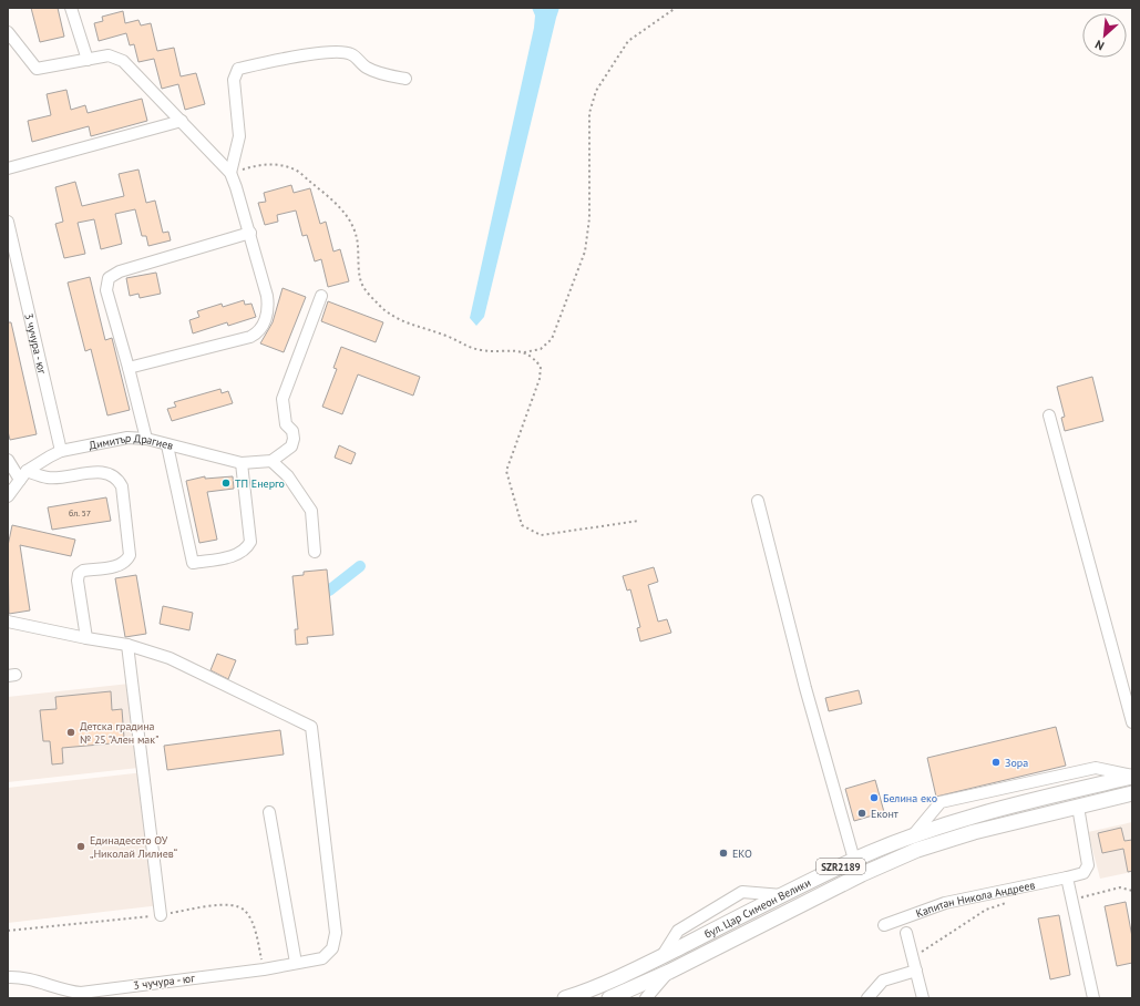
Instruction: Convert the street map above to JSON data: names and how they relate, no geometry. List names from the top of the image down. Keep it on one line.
{"streets":{"main road":["SZR2189","бул. Цар Симеон Велики"],"street":["3 чучура - юг","Димитър Драгиев","Капитан Никола Андреев"]},"crossings":[["3 чучура - юг","Димитър Драгиев"],["Капитан Никола Андреев","бул. Цар Симеон Велики"]],"places":["ТП Енерго","Детска градина № 25 \"Ален мак\"","Зора","Белина еко","Еконт","Единадесето ОУ „Николай Лилиев“","EKO"],"house_numbers":["бл. 57"],"north":"bottom left"}
